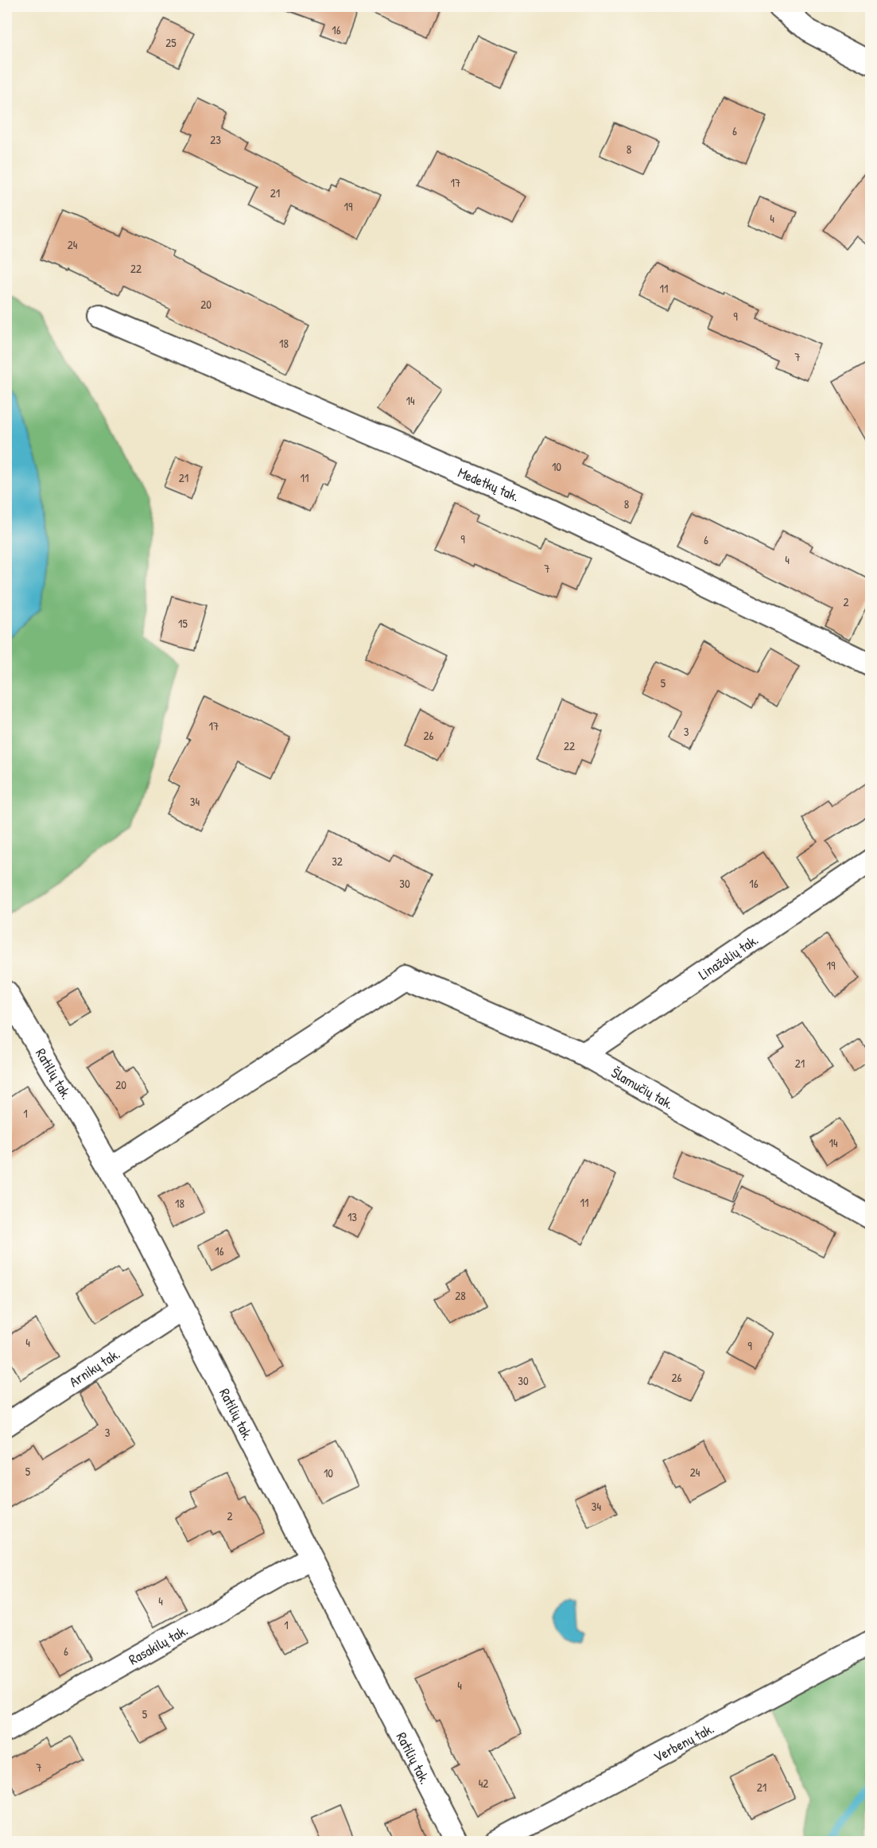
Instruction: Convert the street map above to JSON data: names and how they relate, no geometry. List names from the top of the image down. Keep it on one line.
{"streets":{"street":["Medetkų tak.","Linažolių tak.","Ratilių tak.","Šlamučių tak.","Arnikų tak.","Rasakilų tak.","Verbenų tak."]},"crossings":[["Linažolių tak.","Šlamučių tak."],["Ratilių tak.","Šlamučių tak."],["Ratilių tak.","Arnikų tak."],["Ratilių tak.","Rasakilų tak."]],"house_numbers":["16","25","6","23","8","17","21","19","4","24","22","11","20","9","18","7","14","10","21","11","8","9","6","4","7","2","15","5","17","3","26","22","34","32","30","16","19","21","20","1","14","11","18","13","16","28","4","9","26","30","3","5","24","10","34","2","4","1","6","4","5","7","42","21"]}
